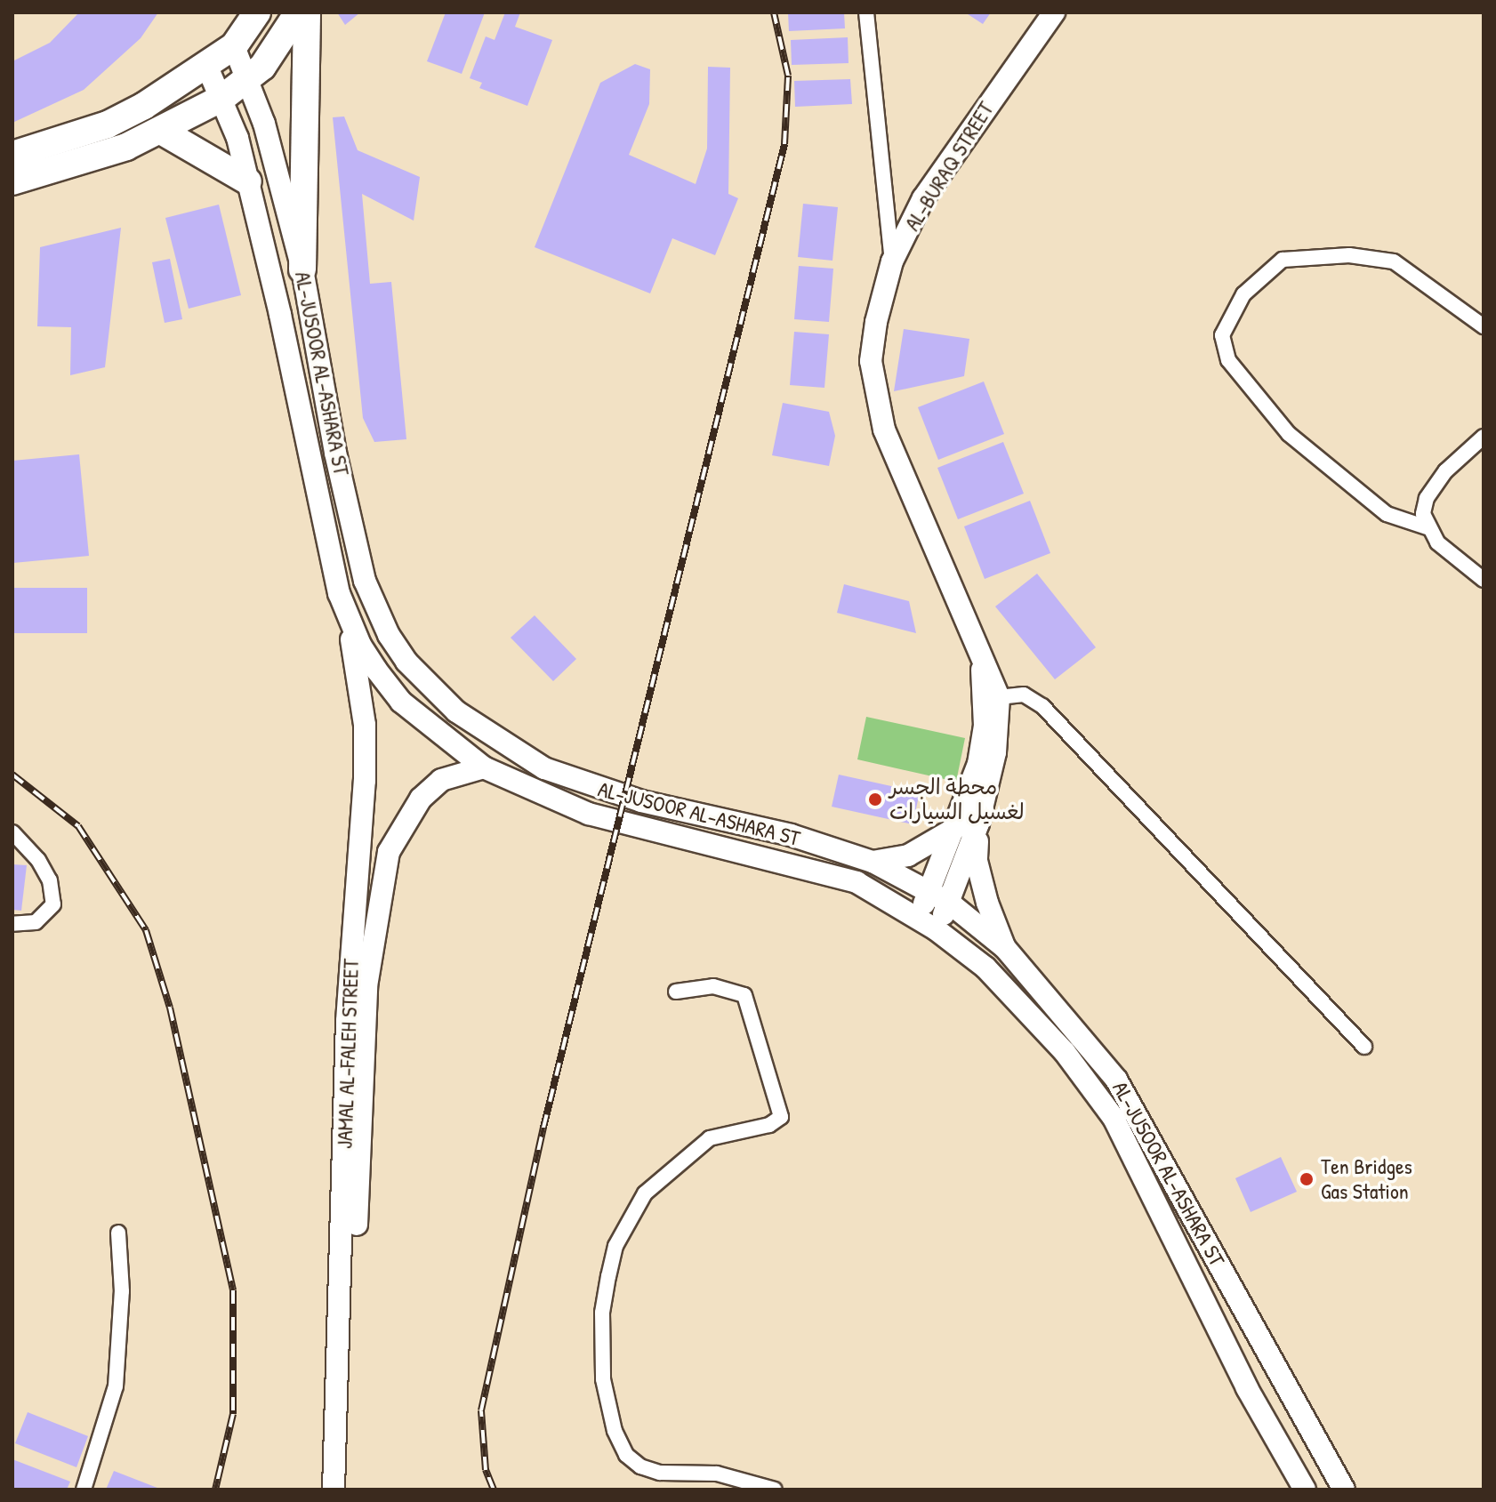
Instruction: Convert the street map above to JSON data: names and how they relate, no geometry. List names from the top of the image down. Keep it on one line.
{"streets":{"main road":["AL-BURAQ STREET","AL-JUSOOR AL-ASHARA ST","JAMAL AL-FALEH STREET"]},"crossings":[["AL-BURAQ STREET","AL-JUSOOR AL-ASHARA ST"],["AL-JUSOOR AL-ASHARA ST","JAMAL AL-FALEH STREET"]],"places":["محطة الجسر لغسيل السيارات","Ten Bridges Gas Station"]}
